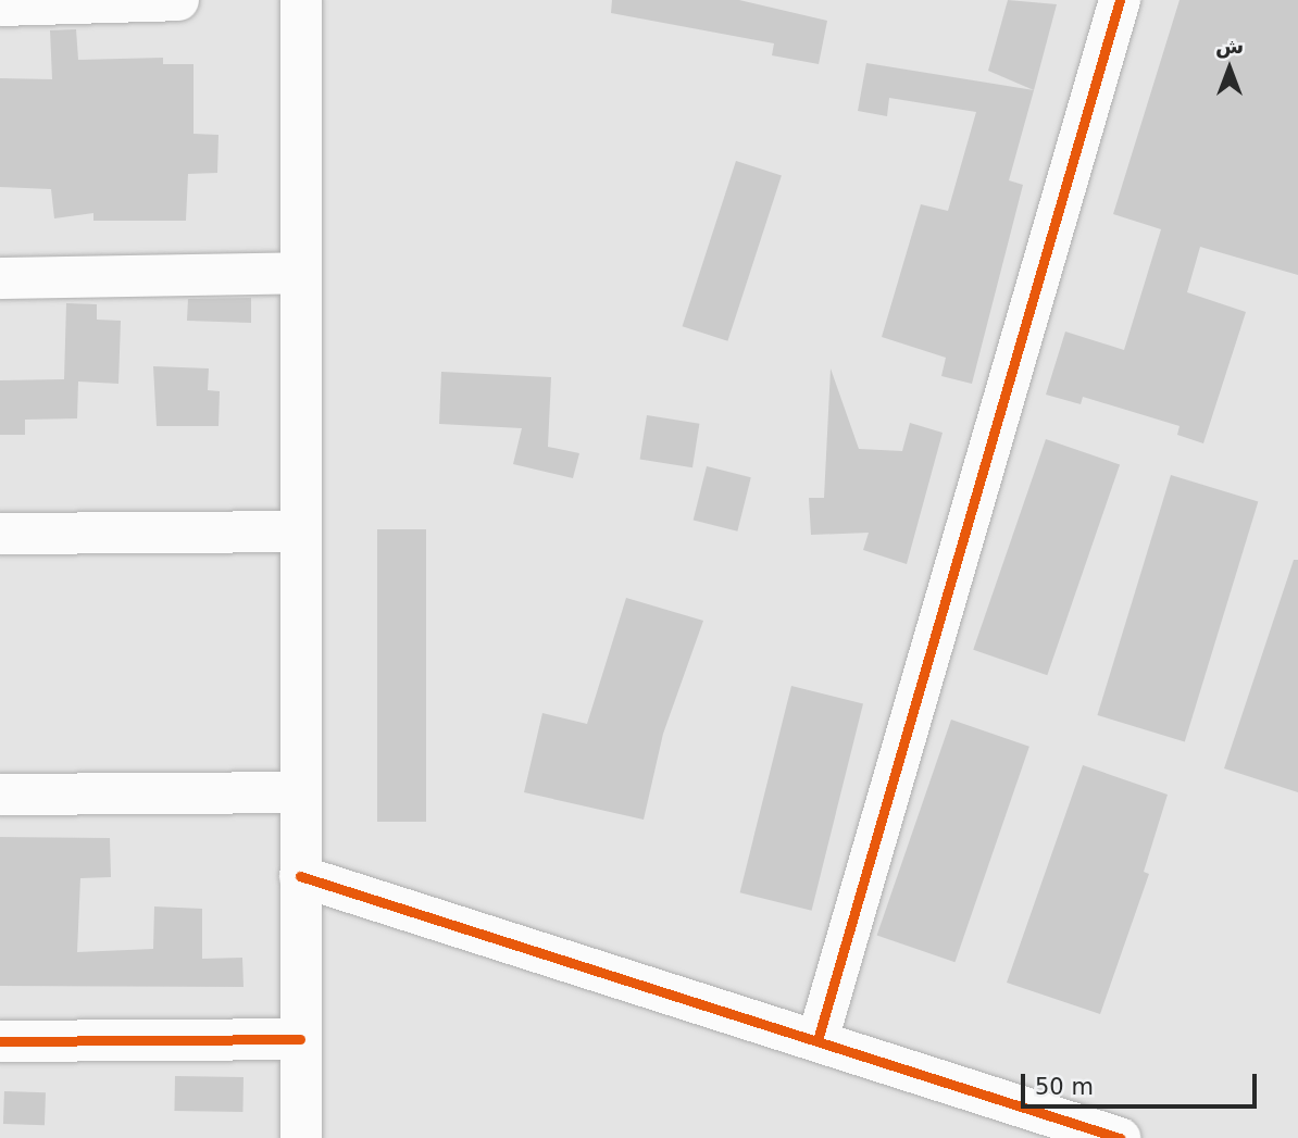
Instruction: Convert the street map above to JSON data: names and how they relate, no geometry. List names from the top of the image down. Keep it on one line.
{"scale_bar":"50 m","north":"top"}
